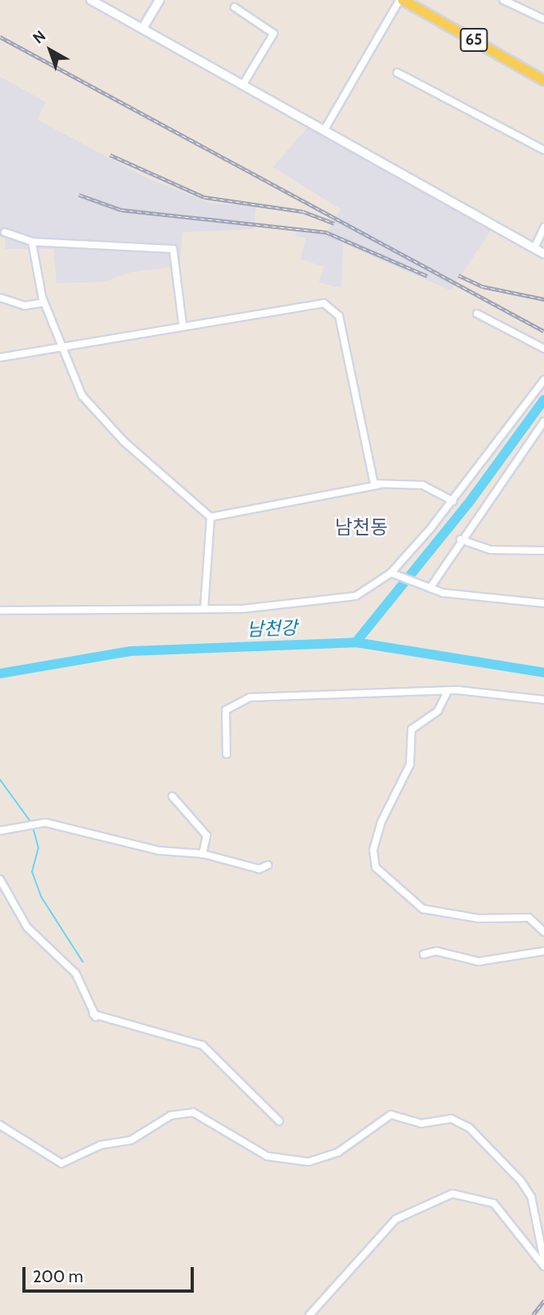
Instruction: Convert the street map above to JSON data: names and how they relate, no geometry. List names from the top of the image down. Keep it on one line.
{"streets":{"main road":["65"]},"districts":["남천동"],"water":["남천강"],"scale_bar":"200 m","north":"top left"}
